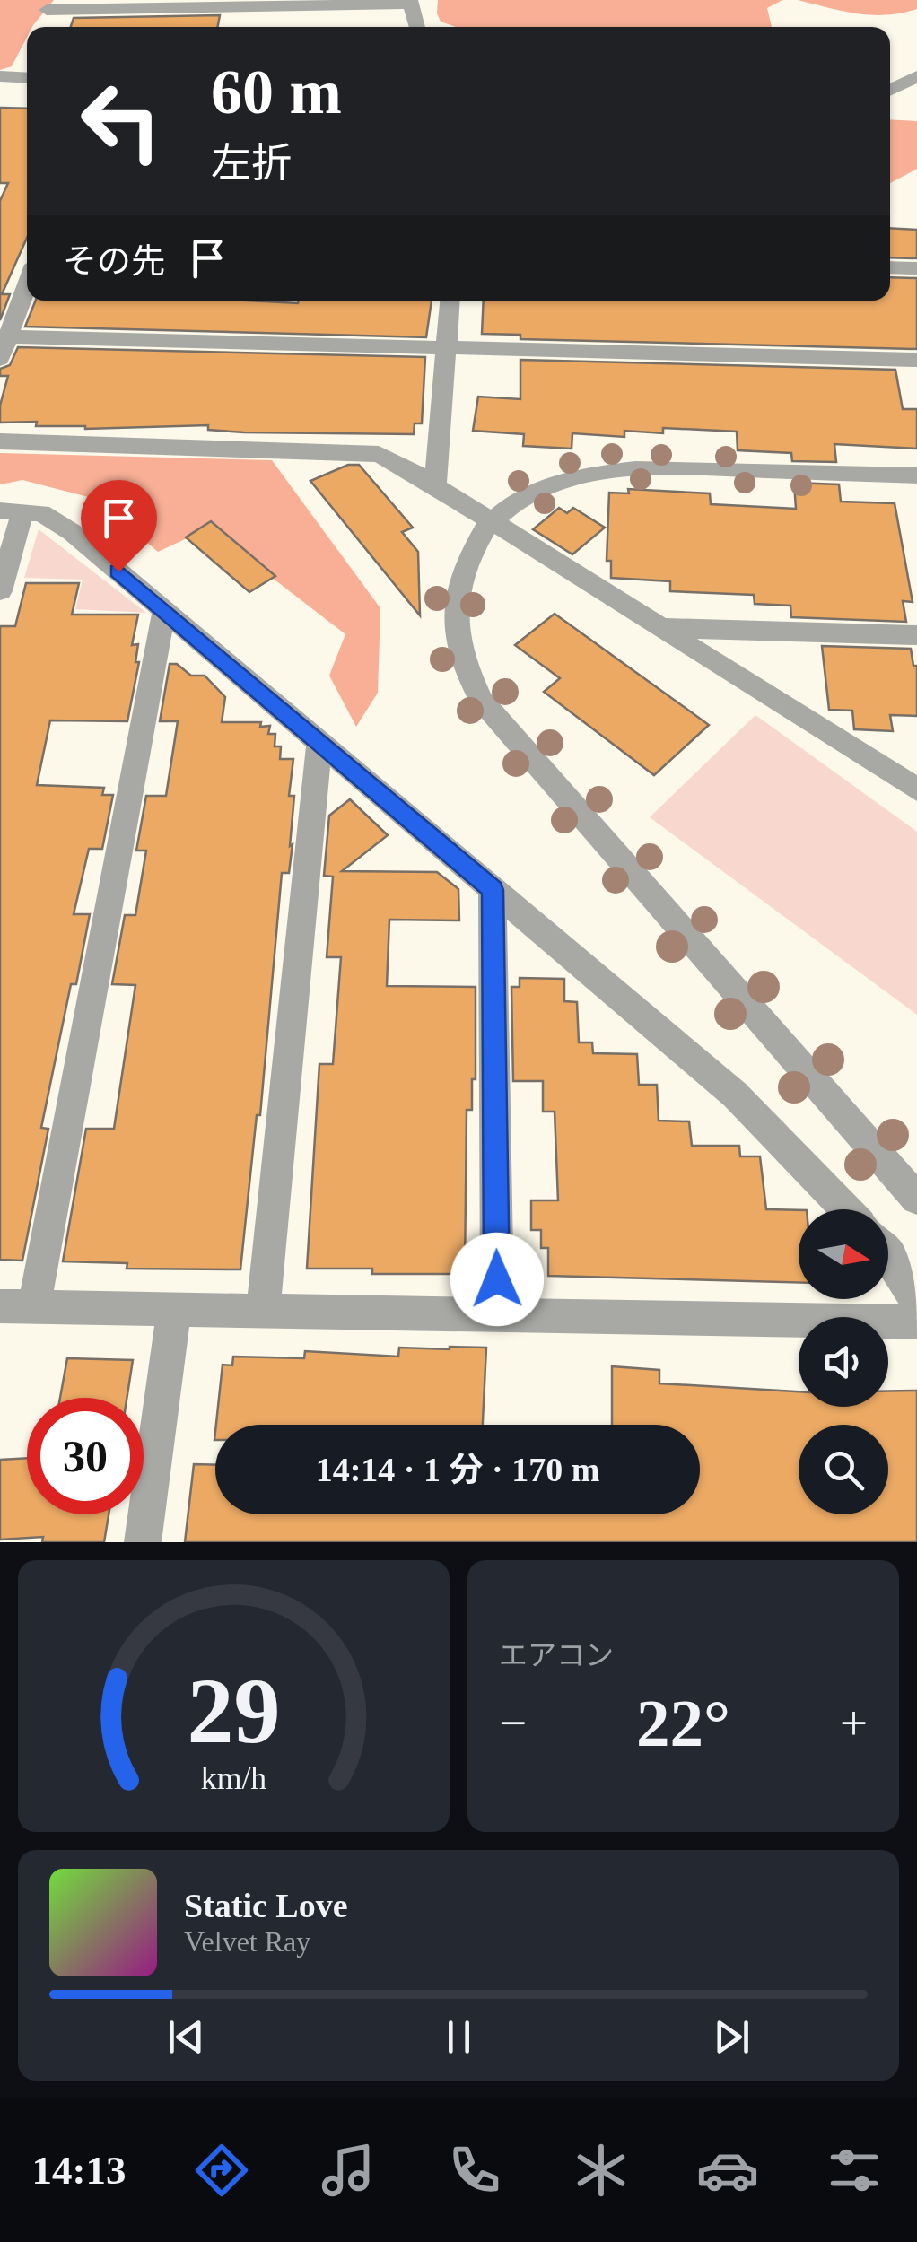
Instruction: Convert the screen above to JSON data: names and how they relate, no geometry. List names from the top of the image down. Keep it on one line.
{"north":"right","page":{"turn":["60 m","左折"],"then":"その先","limit":"30","trip":"14:14 · 1 分 · 170 m","tile":"エアコン","heat":["−","22°","+"],"song":["Static Love","Velvet Ray"],"tabs":"14:13","gauge":["29","km/h"]}}
